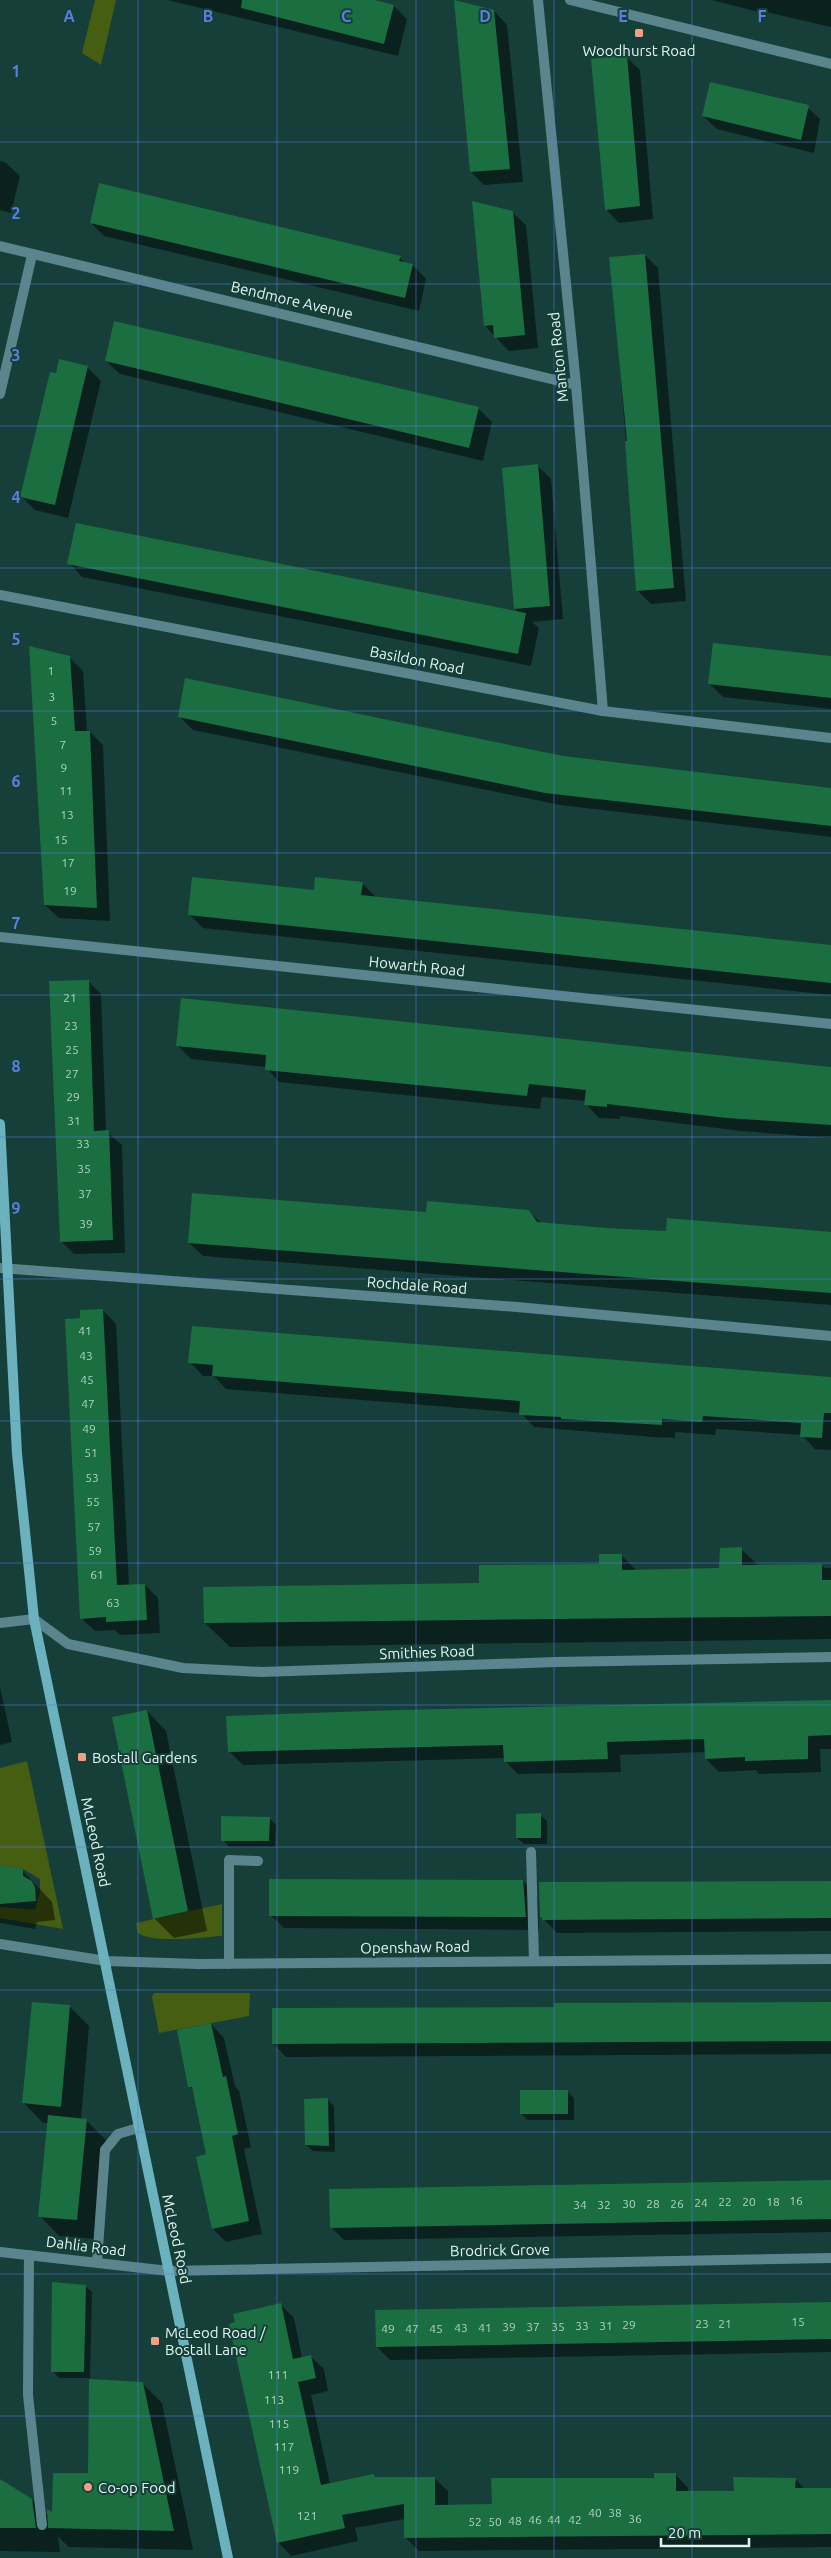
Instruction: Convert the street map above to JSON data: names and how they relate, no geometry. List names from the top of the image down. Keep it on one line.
{"streets":{"main road":["McLeod Road"],"street":["Bendmore Avenue","Manton Road","Basildon Road","Howarth Road","Rochdale Road","Smithies Road","Openshaw Road","Dahlia Road","Brodrick Grove"]},"crossings":[["Bendmore Avenue","Manton Road"],["Manton Road","Basildon Road"],["Rochdale Road","McLeod Road"],["Smithies Road","McLeod Road"],["McLeod Road","Openshaw Road"],["McLeod Road","Dahlia Road"],["McLeod Road","Brodrick Grove"],["Dahlia Road","Brodrick Grove"]],"places":{"transit":["Woodhurst Road","Bostall Gardens","McLeod Road / Bostall Lane"],"other":["Co-op Food"]},"house_numbers":["1","3","5","7","9","11","13","15","17","19","21","23","25","27","29","31","33","35","37","39","41","43","45","47","49","51","53","55","57","59","61","63","16","22","20","18","24","30","28","26","34","32","15","23","21","29","33","31","39","37","35","43","41","49","47","45","111","113","115","117","119","40","38","121","36","46","44","42","48","52","50"],"scale_bar":"20 m","grid":{"columns":["A","B","C","D","E","F"],"rows":["1","2","3","4","5","6","7","8","9"]}}
